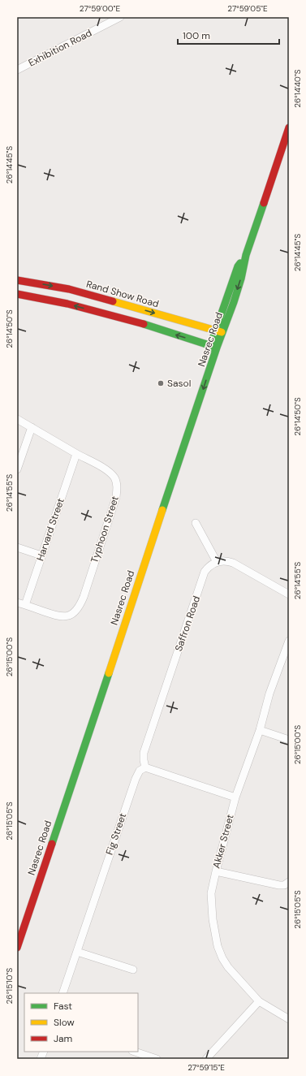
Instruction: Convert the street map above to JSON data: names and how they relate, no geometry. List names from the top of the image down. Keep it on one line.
{"streets":{"main road":["Rand Show Road","Nasrec Road"],"street":["Exhibition Road","Harvard Street","Typhoon Street","Saffron Road","Fig Street","Akker Street"]},"crossings":[["Rand Show Road","Nasrec Road"],["Harvard Street","Typhoon Street"],["Saffron Road","Fig Street"]],"places":["Sasol"],"legend":["Fast","Slow","Jam"],"scale_bar":"100 m","coordinates":["27°59'00\"E","27°59'05\"E","26°14'40\"S","26°14'45\"S","26°14'50\"S","26°14'55\"S","26°15'00\"S","26°15'05\"S","26°15'10\"S","27°59'15\"E"]}
